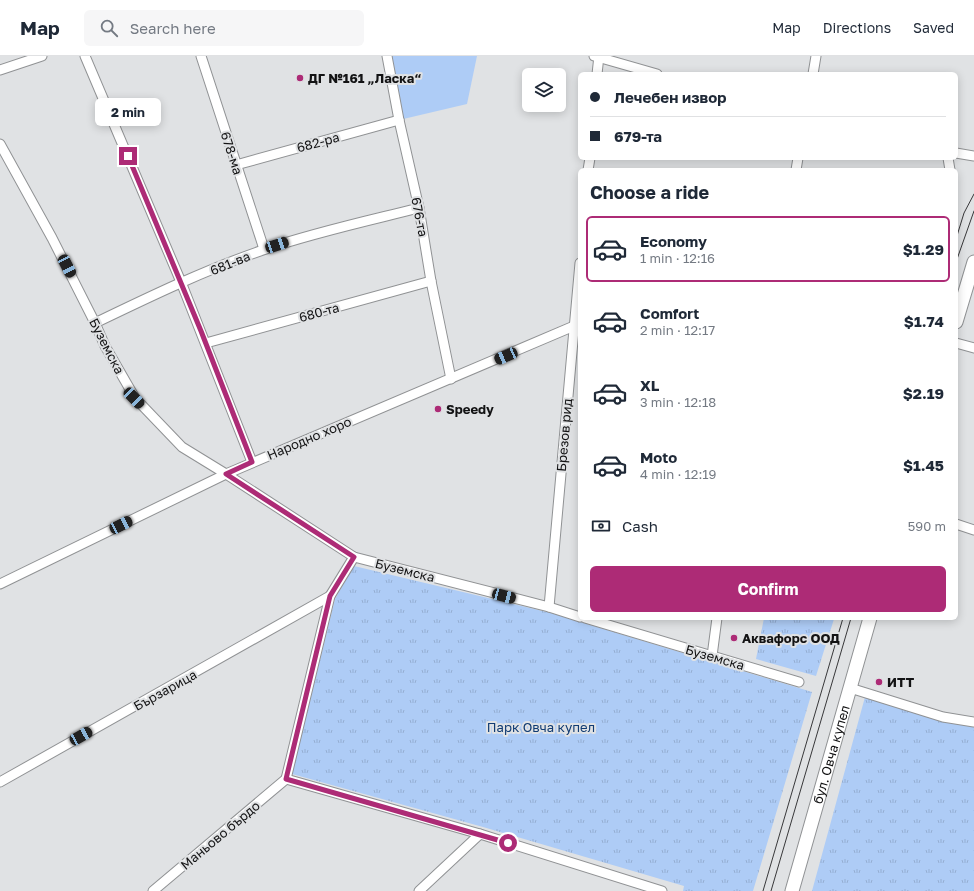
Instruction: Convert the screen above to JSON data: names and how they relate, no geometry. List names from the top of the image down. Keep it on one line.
{"streets":{"main road":["бул. Овча купел"],"street":["682-ра","678-ма","676-та","681-ва","680-та","Буземска","Брезов рид","Народно хоро","Бързарица","Маньово бърдо"]},"crossings":[["682-ра","678-ма"],["682-ра","676-та"],["678-ма","681-ва"],["676-та","681-ва"],["676-та","680-та"],["676-та","Народно хоро"],["681-ва","Буземска"],["Буземска","Брезов рид"],["Буземска","Народно хоро"],["Брезов рид","Народно хоро"]],"parks":["Парк Овча купел"],"places":["ДГ №161 „Ласка“","Speedy","Аквафорс ООД","ИТТ"],"page":{"header":"Map","search":"Search here","nav":["Map","Directions","Saved"],"banner":["Лечебен извор","679-та"],"bubble":"2 min","heading":"Choose a ride","list":[{"name":"Economy","note":"1 min · 12:16","value":"$1.29"},{"name":"Comfort","note":"2 min · 12:17","value":"$1.74"},{"name":"XL","note":"3 min · 12:18","value":"$2.19"},{"name":"Moto","note":"4 min · 12:19","value":"$1.45"}],"pay":["Cash","590 m"],"buttons":"Confirm"}}
